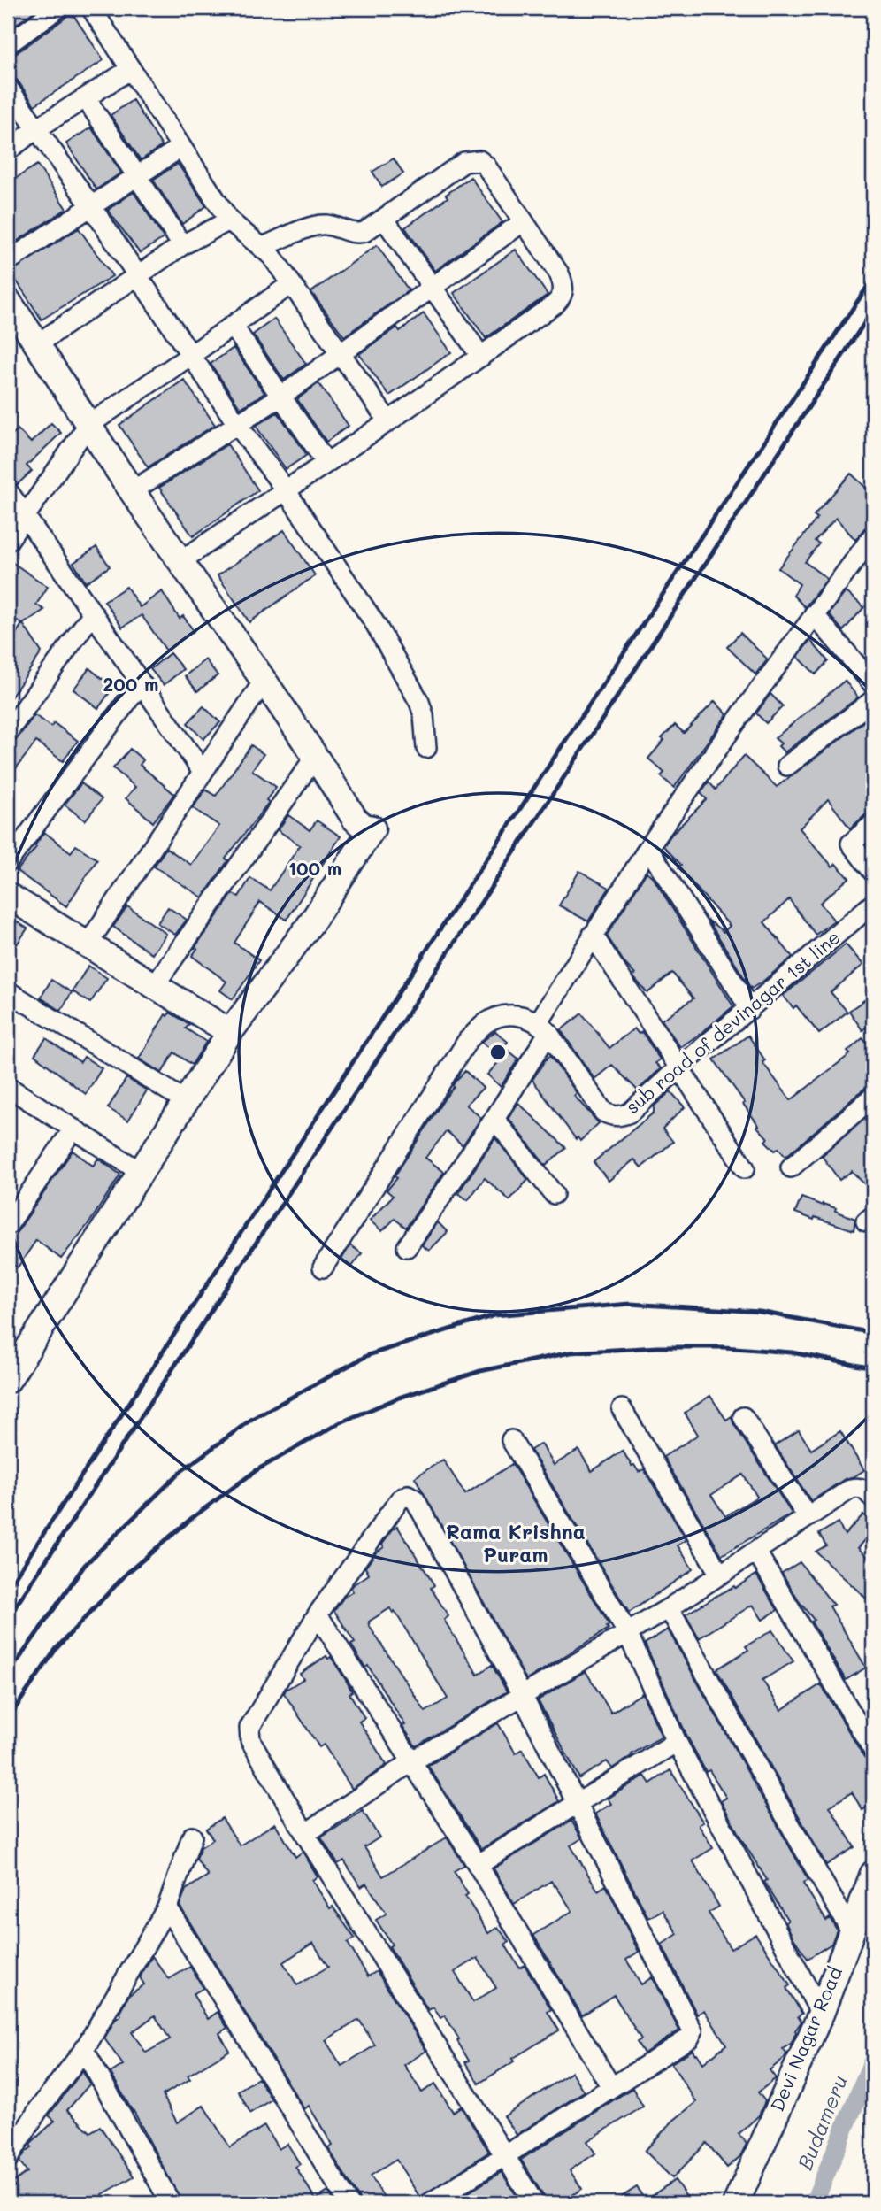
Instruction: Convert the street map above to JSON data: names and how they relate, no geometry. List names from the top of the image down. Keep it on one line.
{"streets":{"street":["sub road of devinagar 1st line","Devi Nagar Road"]},"districts":["Rama Krishna Puram"],"water":["Budameru"],"rings":["200 m","100 m"]}
